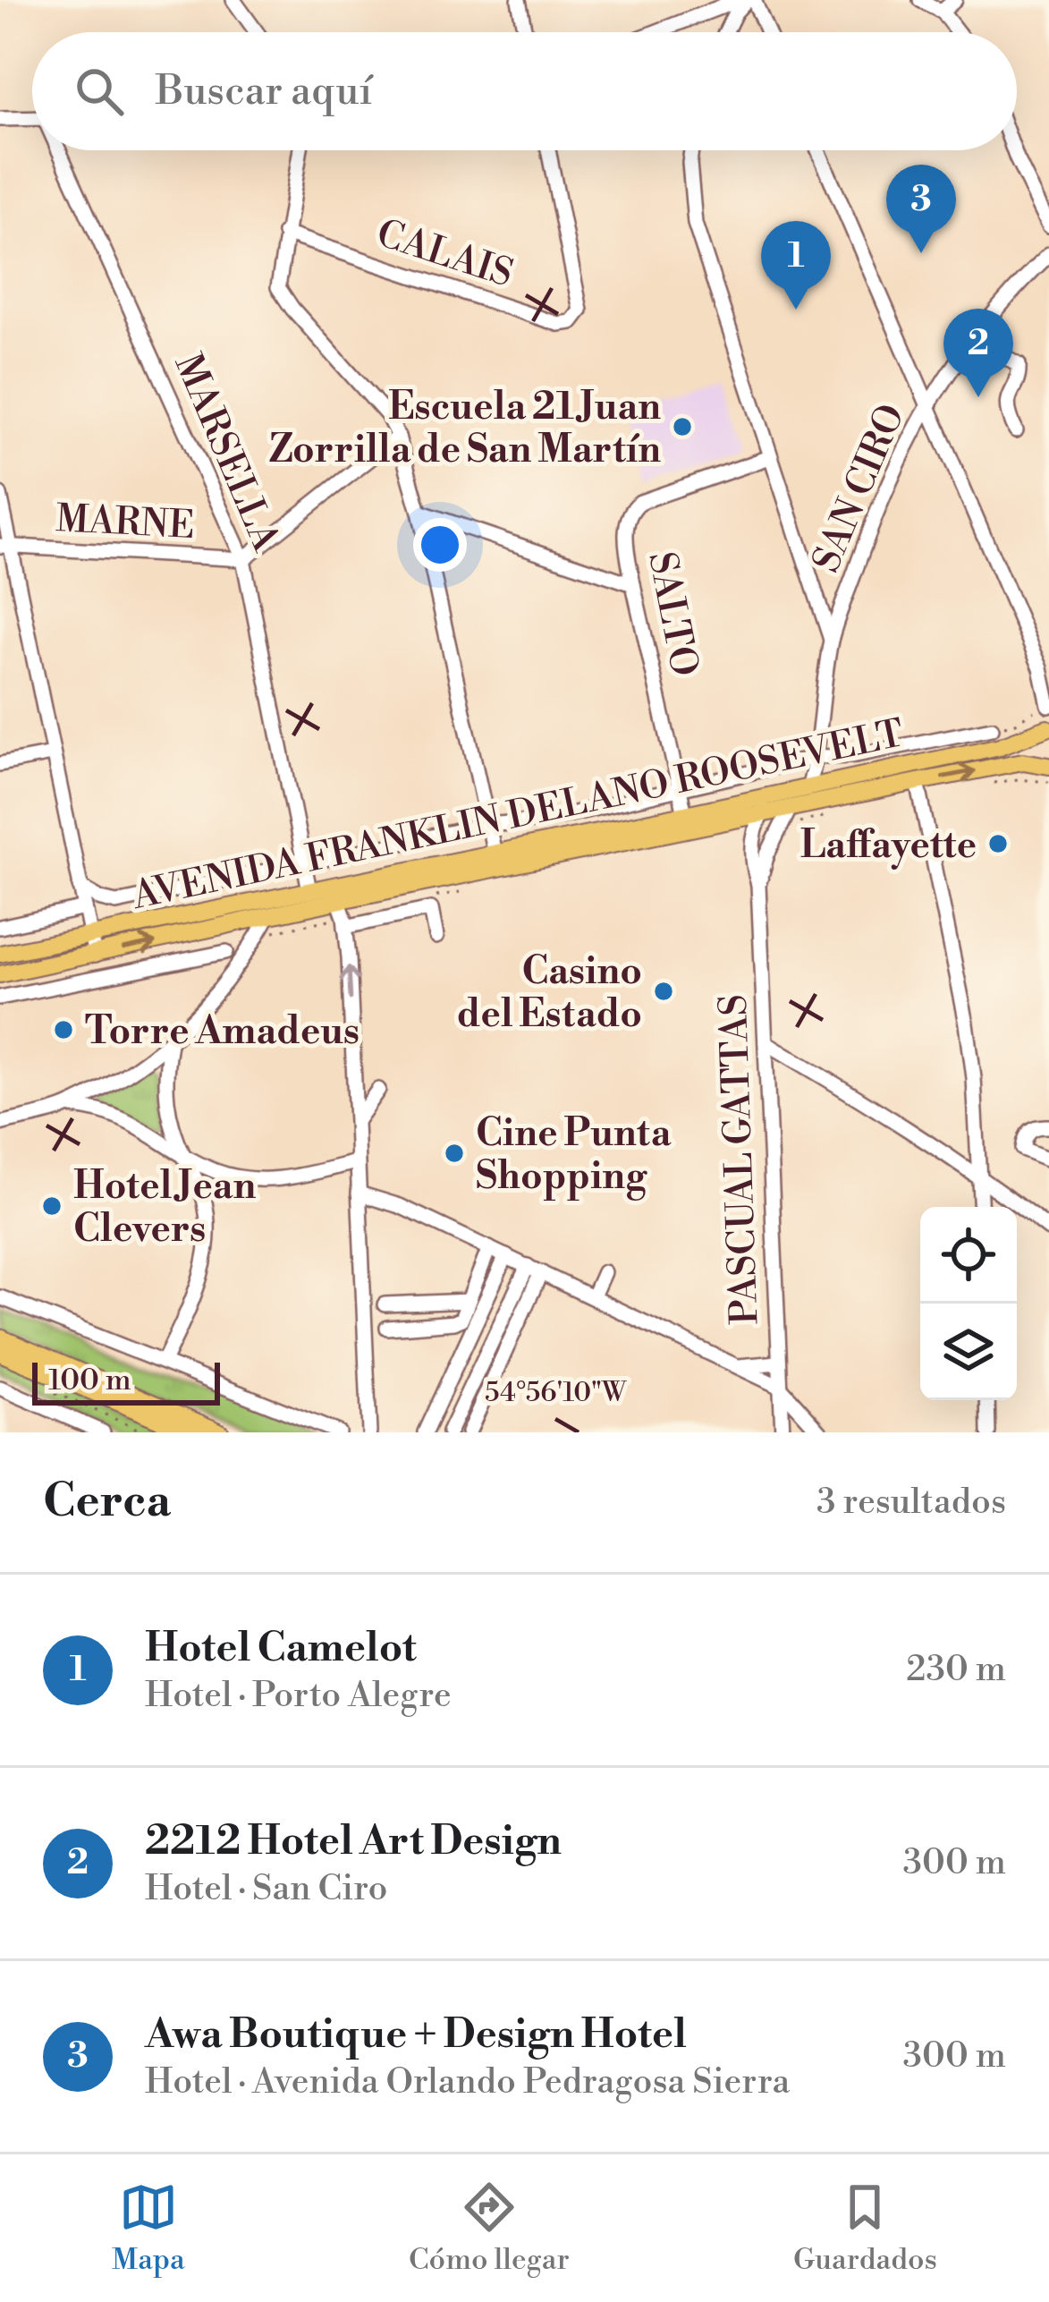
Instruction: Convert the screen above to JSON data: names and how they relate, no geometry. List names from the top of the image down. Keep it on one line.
{"streets":{"main road":["AVENIDA FRANKLIN DELANO ROOSEVELT"],"street":["CALAIS","MARSELLA","SAN CIRO","MARNE","SALTO","PASCUAL GATTAS"]},"crossings":[["MARSELLA","MARNE"],["MARSELLA","AVENIDA FRANKLIN DELANO ROOSEVELT"],["SAN CIRO","AVENIDA FRANKLIN DELANO ROOSEVELT"],["SALTO","AVENIDA FRANKLIN DELANO ROOSEVELT"],["AVENIDA FRANKLIN DELANO ROOSEVELT","PASCUAL GATTAS"]],"places":["Escuela 21 Juan Zorrilla de San Martín","Laffayette","Casino del Estado","Torre Amadeus","Cine Punta Shopping","Hotel Jean Clevers"],"scale_bar":"100 m","page":{"search":"Buscar aquí","pins":["3","1","2"],"scale":"100 m","heading":["Cerca","3 resultados"],"list":[{"mark":"1","name":"Hotel Camelot","note":"Hotel · Porto Alegre","value":"230 m"},{"mark":"2","name":"2212 Hotel Art Design","note":"Hotel · San Ciro","value":"300 m"},{"mark":"3","name":"Awa Boutique + Design Hotel","note":"Hotel · Avenida Orlando Pedragosa Sierra","value":"300 m"}],"nav":["Mapa","Cómo llegar","Guardados"]},"coordinates":["54°56'10\"W"]}
